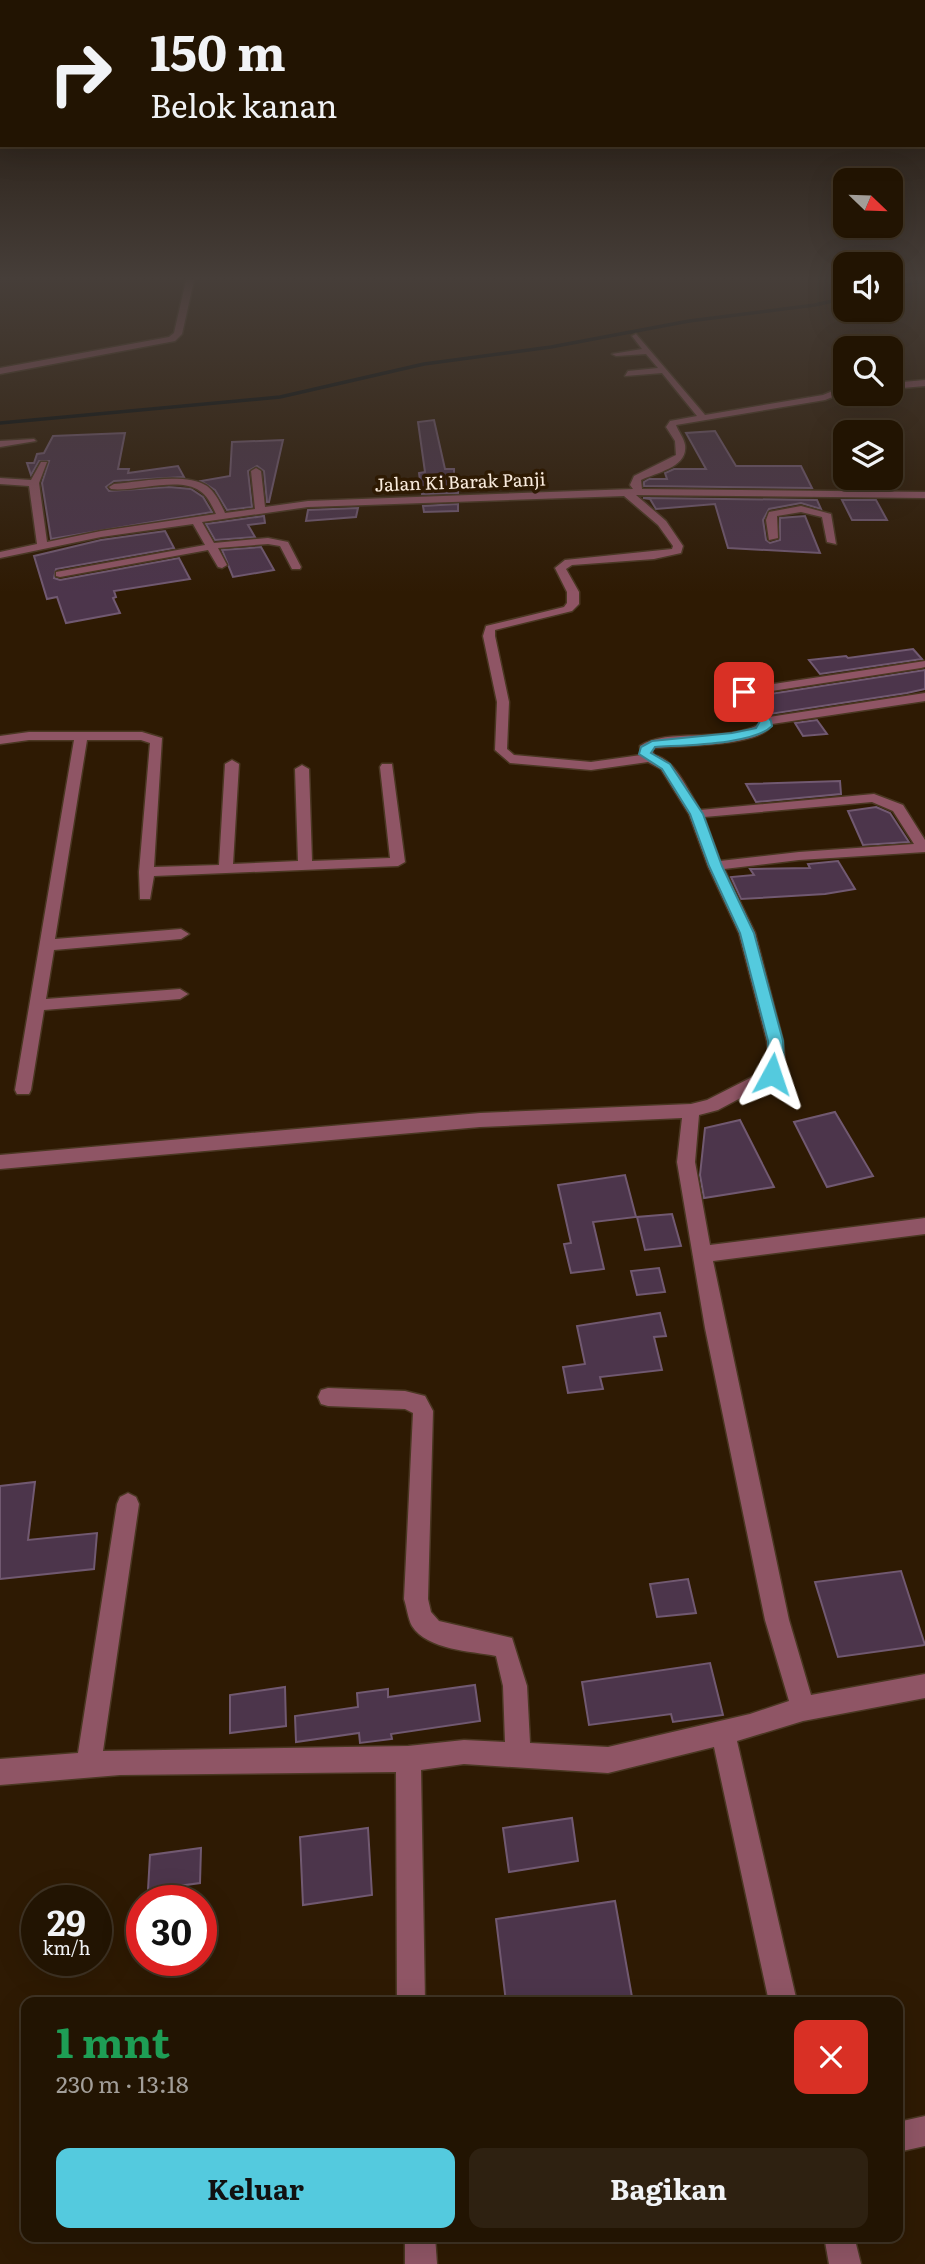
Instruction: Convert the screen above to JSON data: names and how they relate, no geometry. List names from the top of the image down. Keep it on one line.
{"streets":{"street":["Jalan Ki Barak Panji"]},"north":"bottom right","page":{"turn":["150 m","Belok kanan"],"speed":"29 km/h","limit":"30","heading":["1 mnt","230 m · 13:18"],"buttons":["Keluar","Bagikan"]}}
